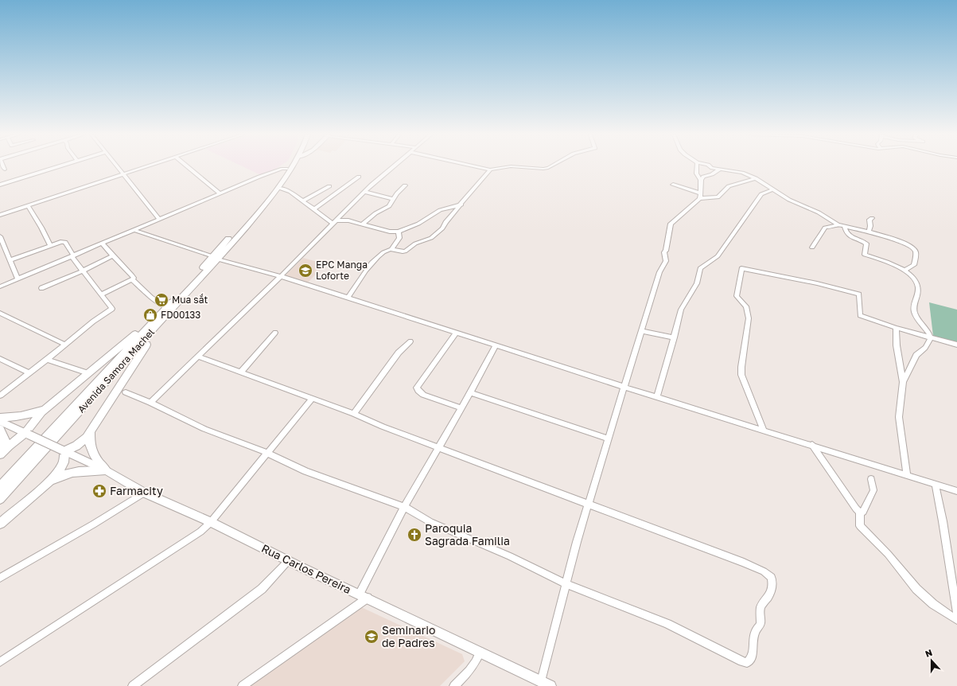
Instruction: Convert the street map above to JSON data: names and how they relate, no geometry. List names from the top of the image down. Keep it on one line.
{"streets":{"highway":["Avenida Samora Machel"],"main road":["Rua Carlos Pereira"]},"places":{"school or university":["EPC Manga Loforte","Seminario de Padres"],"supermarket":["Mua sắt"],"shop":["FD00133"],"pharmacy":["Farmacity"],"church":["Paroquia Sagrada Familia"]},"north":"top"}
